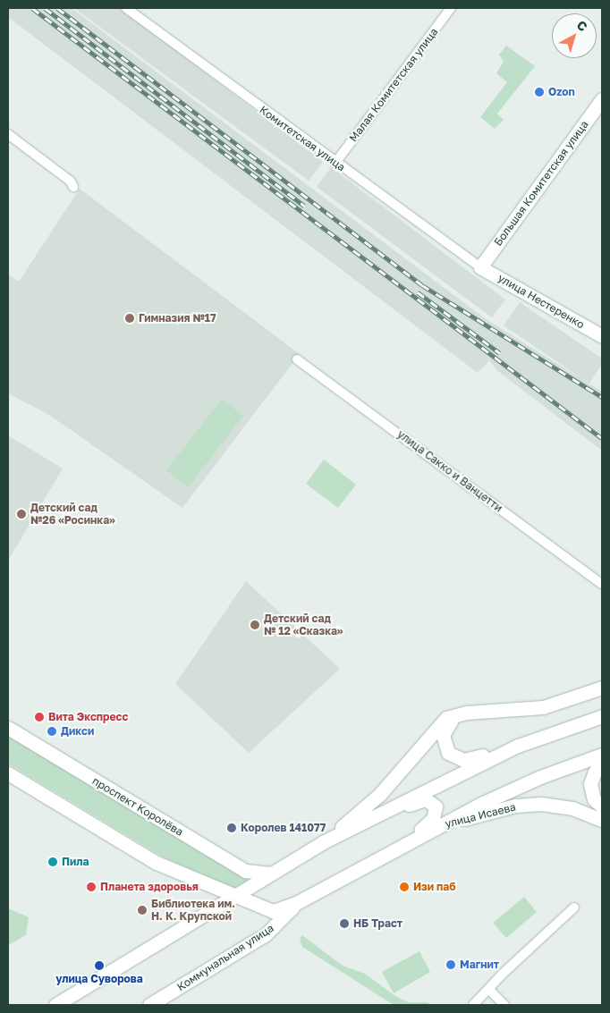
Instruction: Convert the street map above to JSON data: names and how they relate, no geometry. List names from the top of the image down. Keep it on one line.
{"streets":{"main road":["Большая Комитетская улица","улица Нестеренко","проспект Королёва","улица Исаева","Коммунальная улица"],"street":["Малая Комитетская улица","Комитетская улица","улица Сакко и Ванцетти"]},"crossings":[["Малая Комитетская улица","Комитетская улица"],["Комитетская улица","Большая Комитетская улица"],["Комитетская улица","улица Нестеренко"],["Большая Комитетская улица","улица Нестеренко"]],"places":["Ozon","Гимназия №17","Детский сад №26 «Росинка»","Детский сад № 12 «Сказка»","Вита Экспресс","Дикси","Королев 141077","Пила","Планета здоровья","Изи паб","Библиотека им. Н. К. Крупской","НБ Траст","Магнит","улица Суворова"],"north":"top right"}
